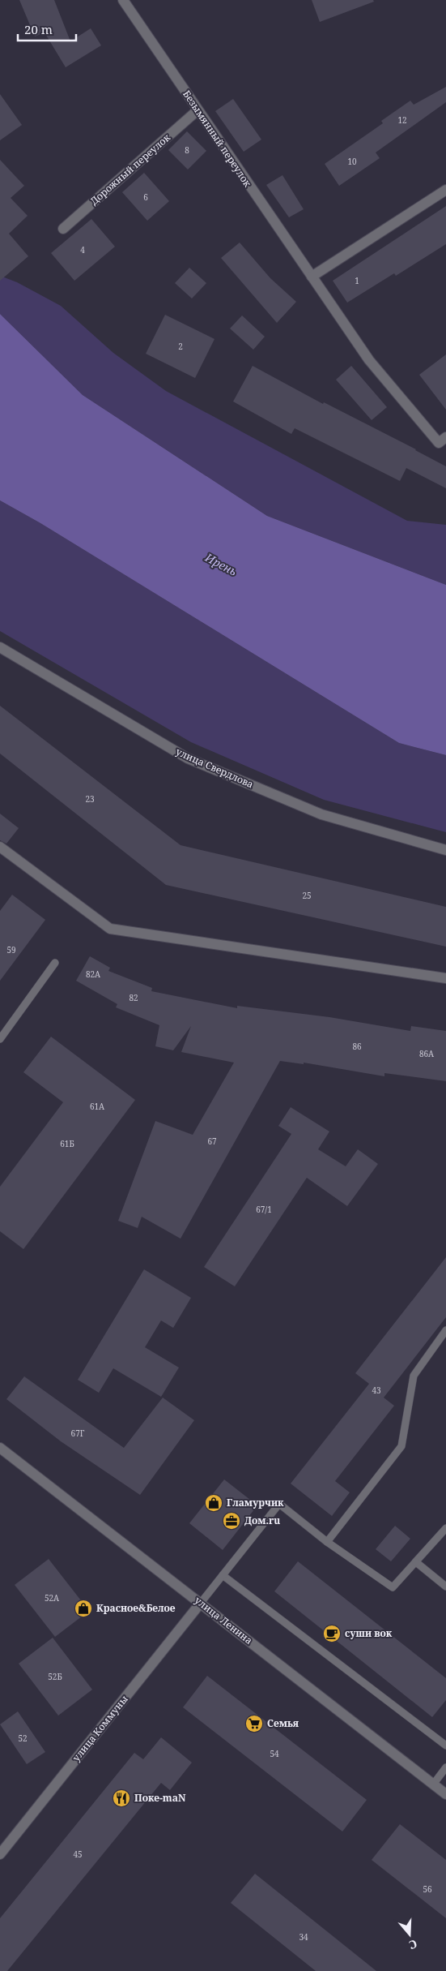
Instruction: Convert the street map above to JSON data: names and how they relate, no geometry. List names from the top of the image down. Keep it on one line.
{"streets":{"street":["Безымянный переулок","Дорожный переулок","улица Свердлова","улица Ленина","улица Коммуны"]},"crossings":[["Безымянный переулок","Дорожный переулок"],["улица Ленина","улица Коммуны"]],"water":["Ирень"],"places":{"shop":["Гламурчик","Красное&Белое"],"office":["Дом.ru"],"cafe":["суши вок"],"supermarket":["Семья"],"restaurant":["Поке-maN"]},"house_numbers":["12","8","10","6","4","1","2","23","25","59","82А","82","86","86А","61А","67","61Б","67/1","43","67Г","52А","52Б","52","54","45","56","34"],"scale_bar":"20 m","north":"bottom"}
